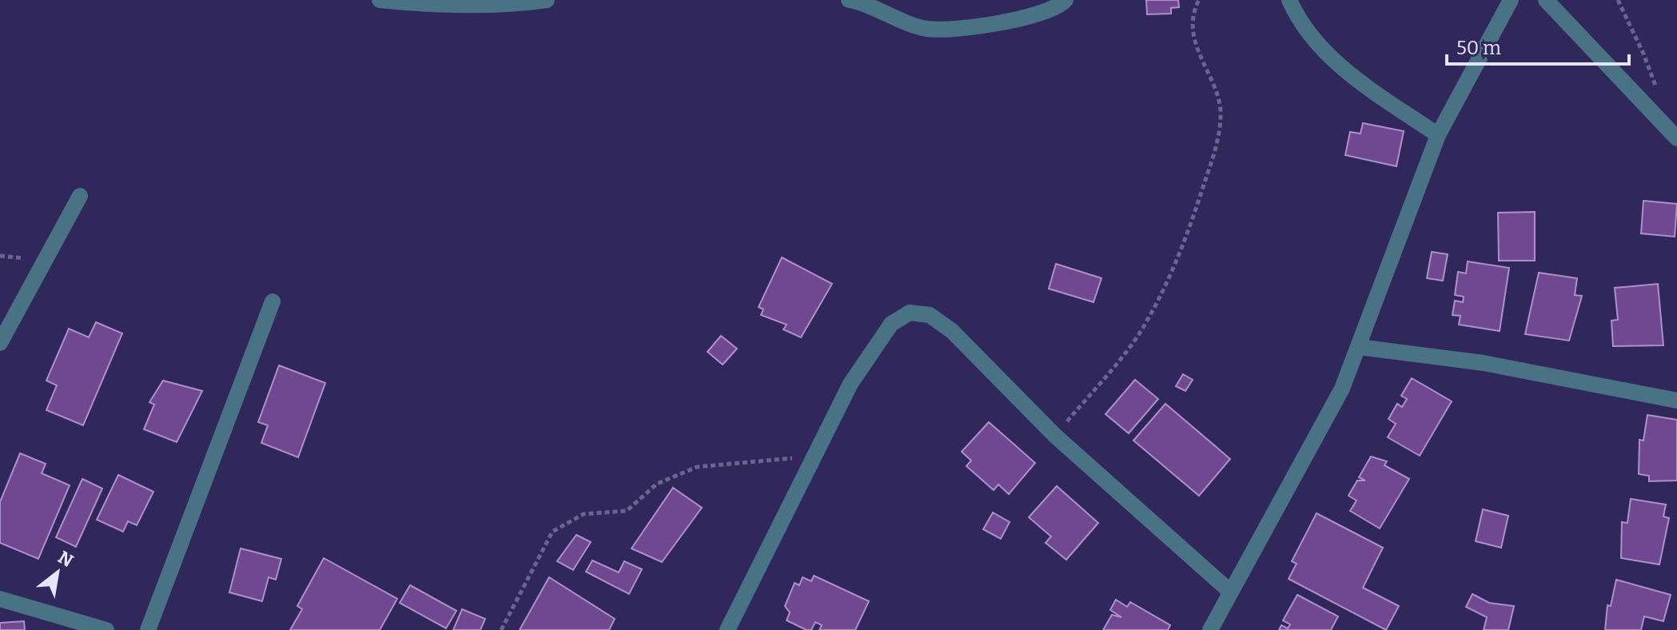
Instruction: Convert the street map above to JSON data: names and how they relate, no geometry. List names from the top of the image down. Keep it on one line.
{"scale_bar":"50 m","north":"top right"}
